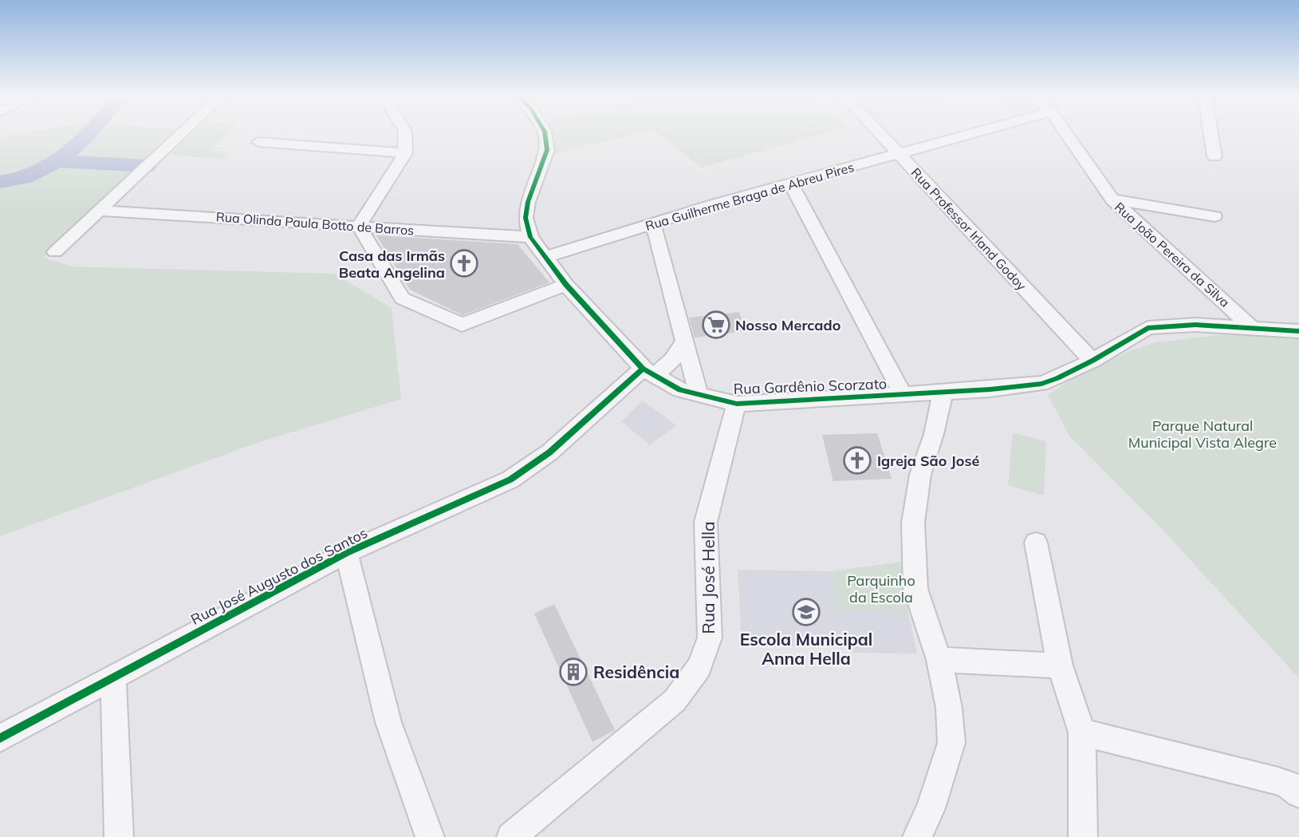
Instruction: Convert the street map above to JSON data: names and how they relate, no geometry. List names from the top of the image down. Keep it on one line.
{"streets":{"street":["Rua Guilherme Braga de Abreu Pires","Rua Olinda Paula Botto de Barros","Rua Professor Irland Godoy","Rua João Pereira da Silva","Rua Gardênio Scorzato","Rua José Augusto dos Santos","Rua José Hella"]},"crossings":[["Rua Guilherme Braga de Abreu Pires","Rua Professor Irland Godoy"],["Rua Guilherme Braga de Abreu Pires","Rua Gardênio Scorzato"],["Rua Olinda Paula Botto de Barros","Rua Gardênio Scorzato"],["Rua Professor Irland Godoy","Rua Gardênio Scorzato"],["Rua João Pereira da Silva","Rua Gardênio Scorzato"],["Rua Gardênio Scorzato","Rua José Augusto dos Santos"],["Rua Gardênio Scorzato","Rua José Hella"]],"parks":["Parque Natural Municipal Vista Alegre","Parquinho da Escola"],"places":{"church":["Casa das Irmãs Beata Angelina","Igreja São José"],"supermarket":["Nosso Mercado"],"school or university":["Escola Municipal Anna Hella"],"building":["Residência"]}}
